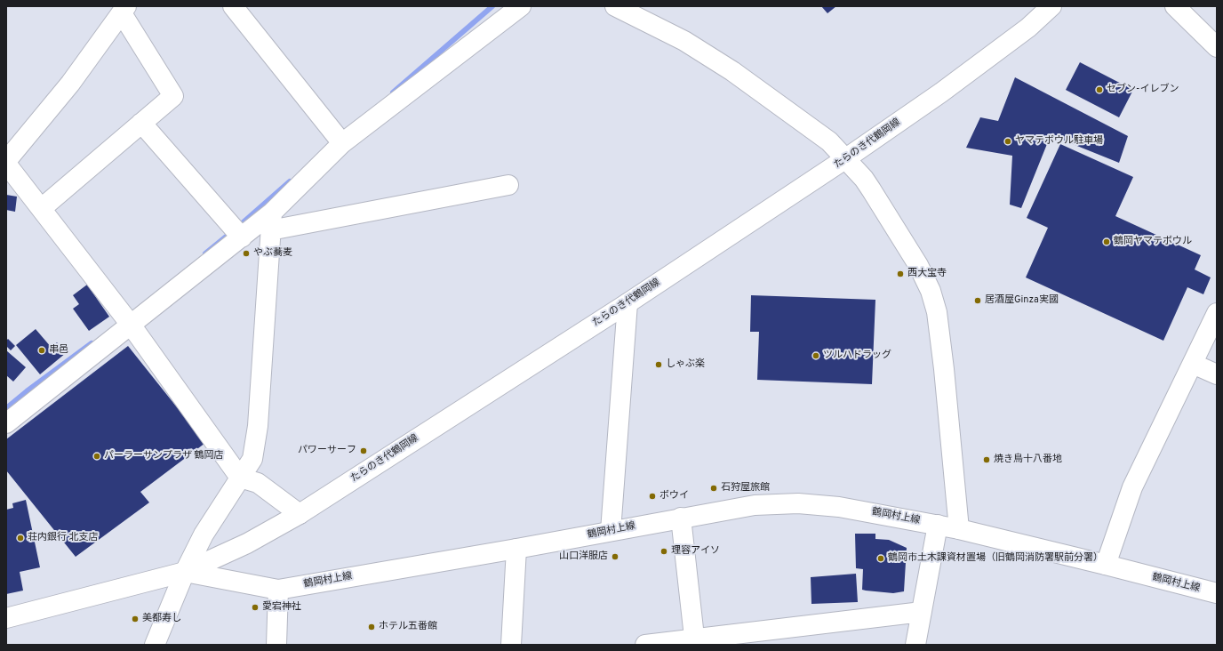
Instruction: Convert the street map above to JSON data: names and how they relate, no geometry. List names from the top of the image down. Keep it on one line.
{"streets":{"street":["たらのき代鶴岡線","鶴岡村上線"]},"crossings":[["たらのき代鶴岡線","鶴岡村上線"]],"places":["セブン-イレブン","ヤマテボウル駐車場","鶴岡ヤマテボウル","やぶ蕎麦","西大宝寺","居酒屋Ginza実國","串邑","ツルハドラッグ","しゃぶ楽","パワーサーフ","パーラーサンプラザ 鶴岡店","焼き鳥十八番地","石狩屋旅館","ボウイ","荘内銀行 北支店","理容アイソ","山口洋服店","鶴岡市土木課資材置場（旧鶴岡消防署駅前分署）","愛宕神社","美都寿し","ホテル五番館"]}
